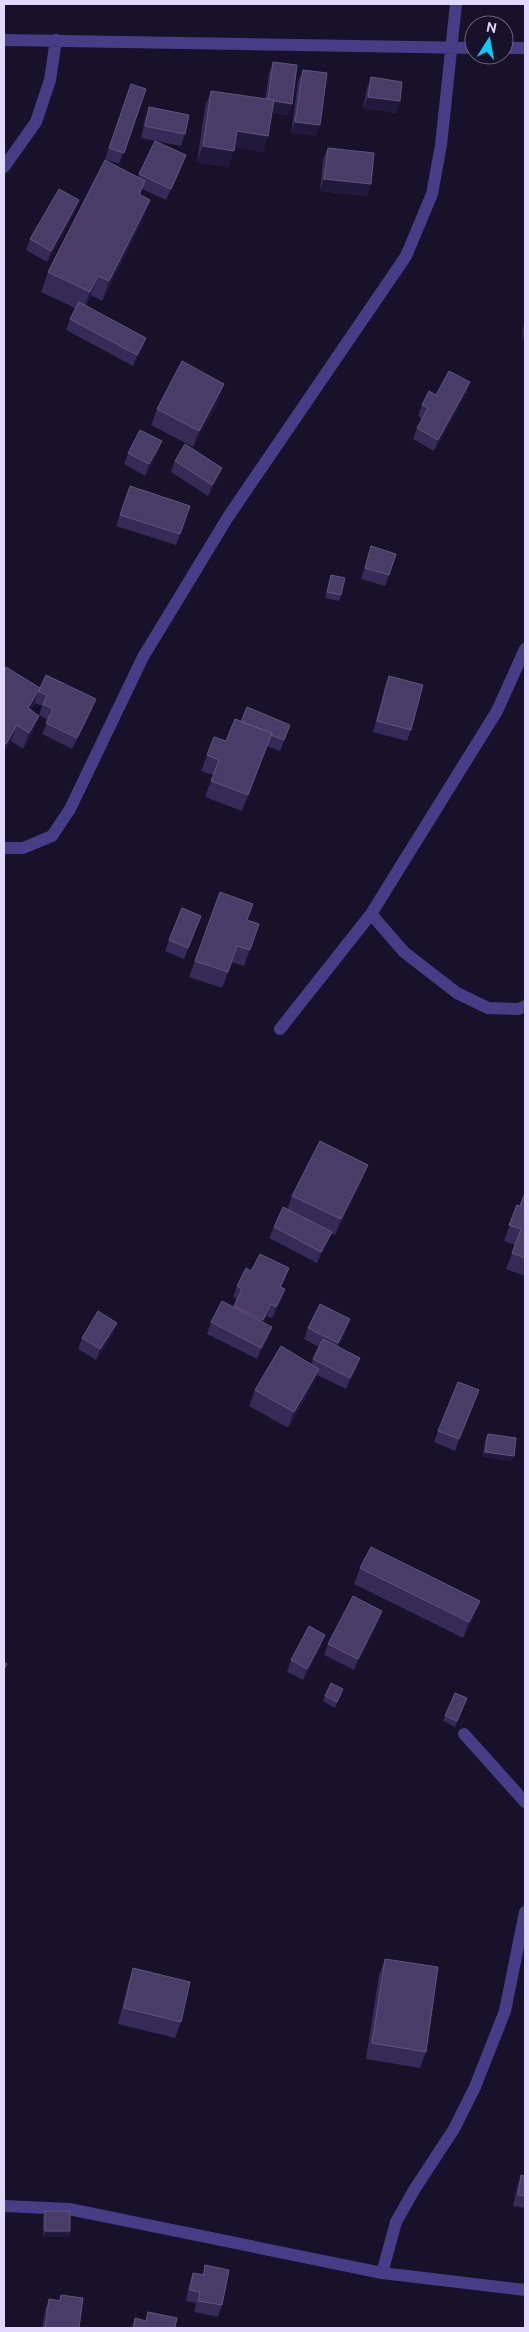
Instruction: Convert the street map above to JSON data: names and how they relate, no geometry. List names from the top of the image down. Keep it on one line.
{"north":"top"}
